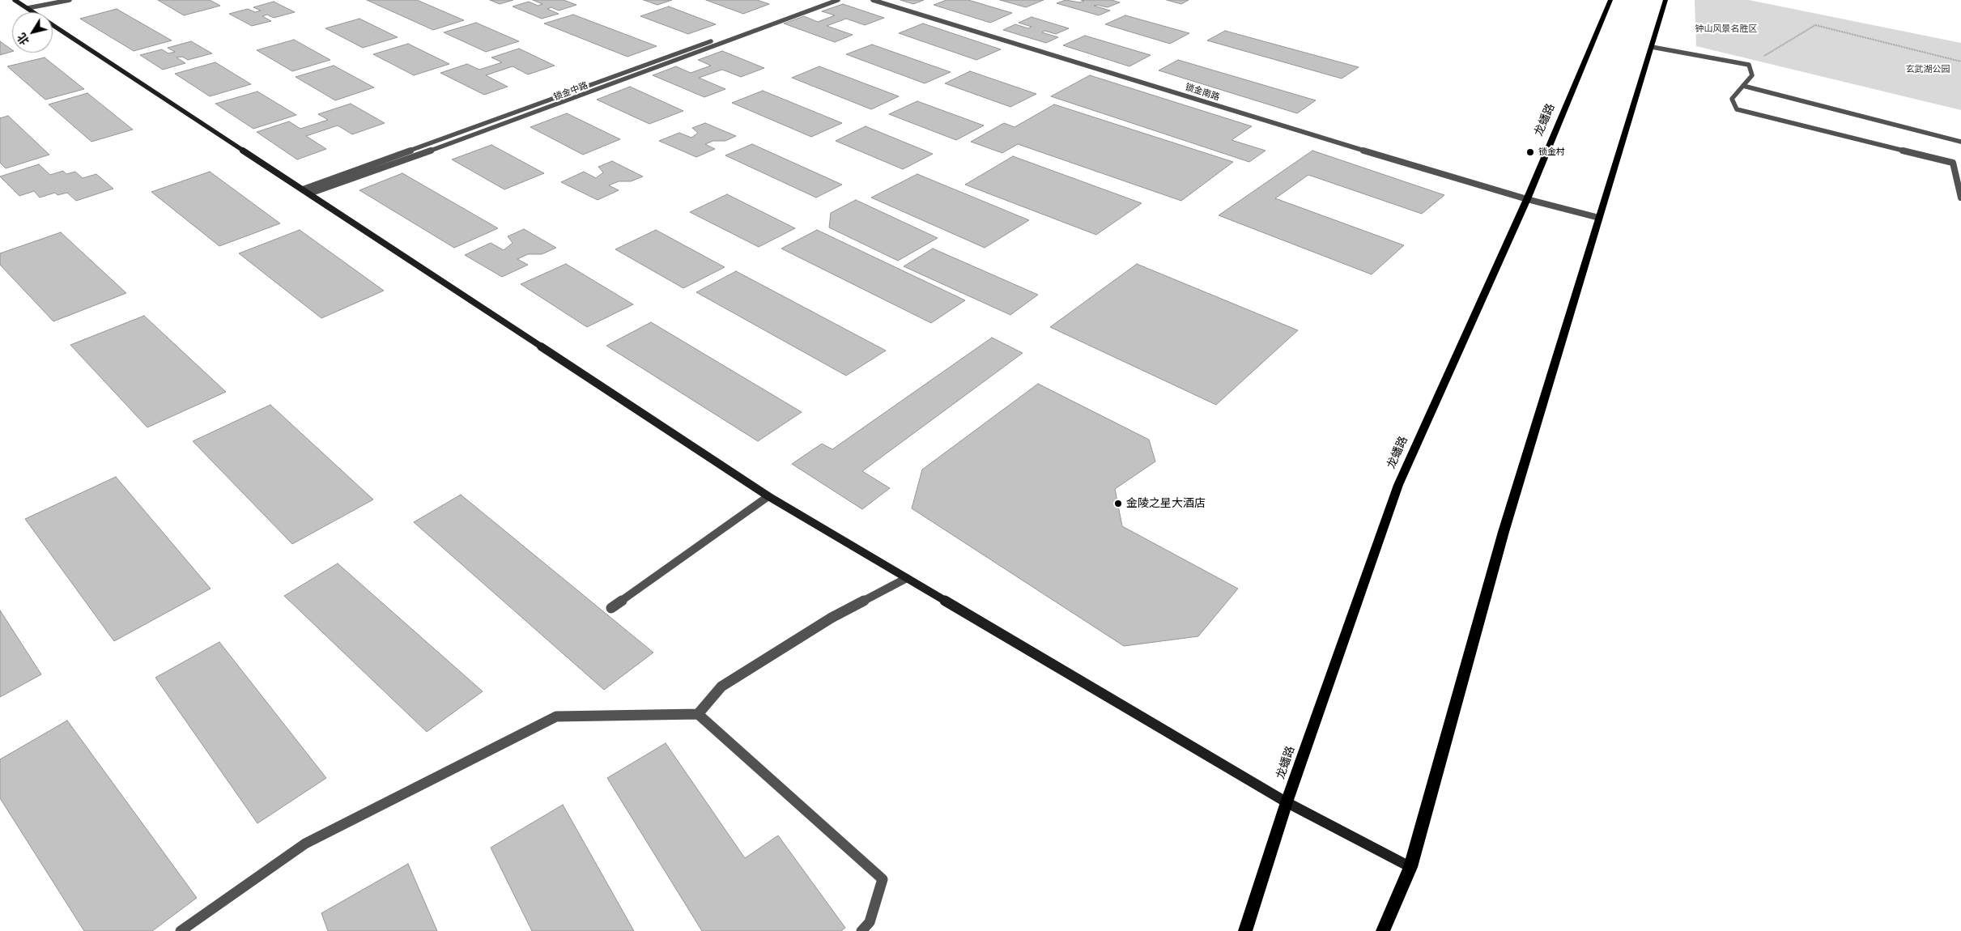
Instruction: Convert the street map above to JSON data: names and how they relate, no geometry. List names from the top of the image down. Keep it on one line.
{"streets":{"main road":["龙蟠路"],"street":["锁金中路","锁金南路"]},"crossings":[["锁金南路","龙蟠路"]],"parks":["钟山风景名胜区","玄武湖公园"],"places":["锁金村","金陵之星大酒店"],"north":"bottom left"}
